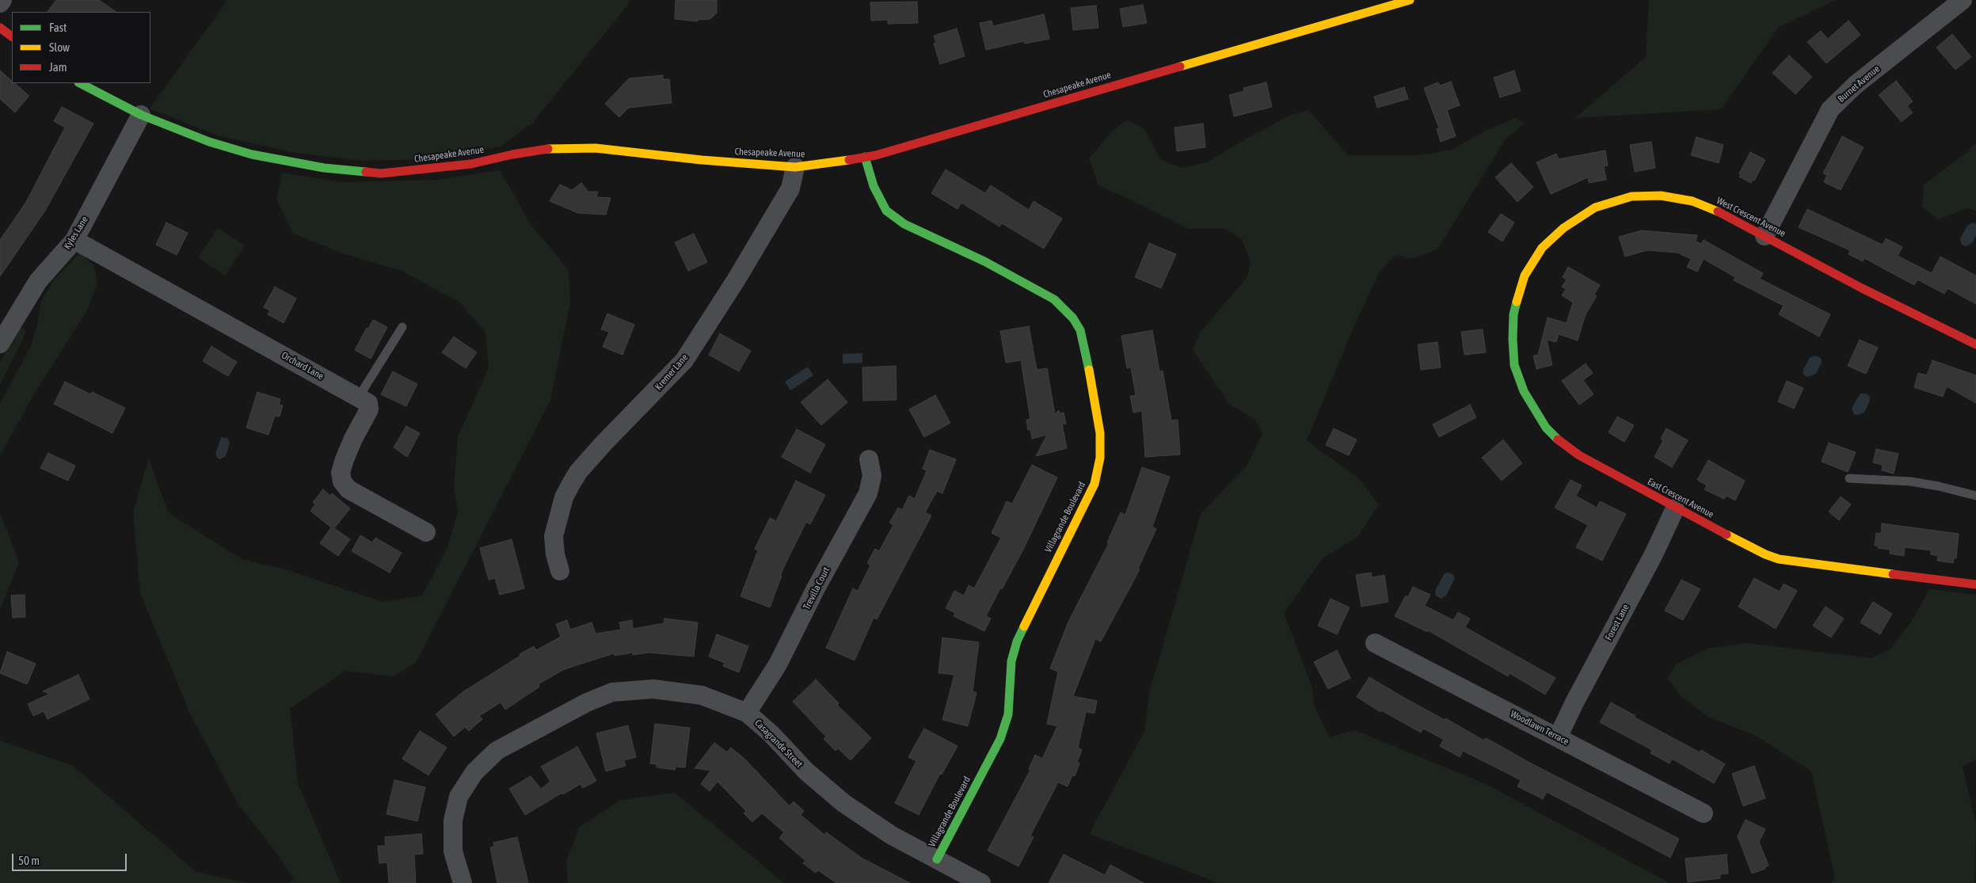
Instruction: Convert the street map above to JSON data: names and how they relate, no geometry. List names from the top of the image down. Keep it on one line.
{"streets":{"street":["Burnet Avenue","Chesapeake Avenue","West Crescent Avenue","Kyles Lane","Orchard Lane","Kremer Lane","East Crescent Avenue","Villagrande Boulevard","Trevilla Court","Forest Lane","Woodlawn Terrace","Casagrande Street"]},"crossings":[["Burnet Avenue","West Crescent Avenue"],["Chesapeake Avenue","Kyles Lane"],["Chesapeake Avenue","Kremer Lane"],["Chesapeake Avenue","Villagrande Boulevard"],["West Crescent Avenue","East Crescent Avenue"],["Kyles Lane","Orchard Lane"],["East Crescent Avenue","Forest Lane"],["Villagrande Boulevard","Casagrande Street"],["Trevilla Court","Casagrande Street"],["Forest Lane","Woodlawn Terrace"]],"legend":["Fast","Slow","Jam"],"scale_bar":"50 m"}
